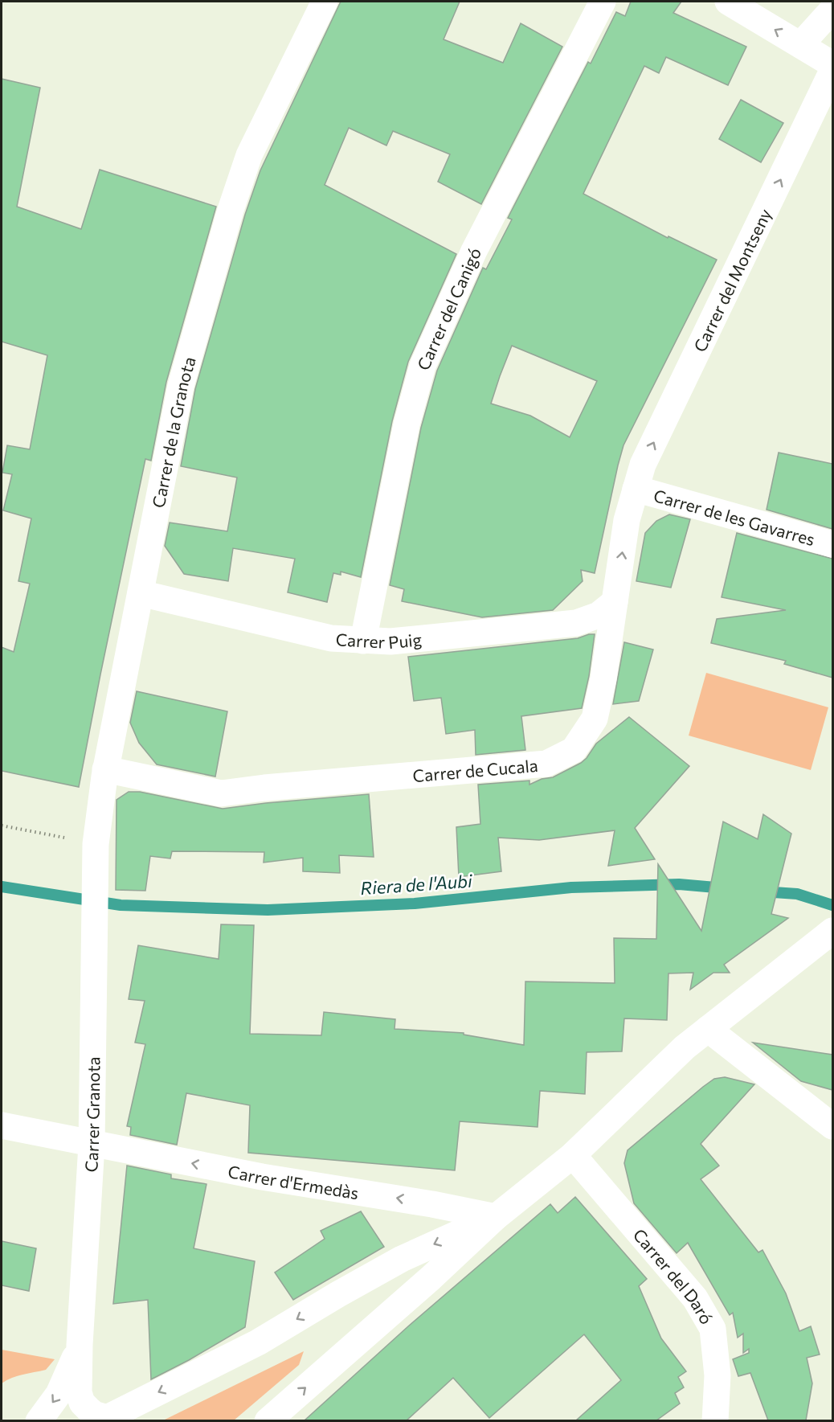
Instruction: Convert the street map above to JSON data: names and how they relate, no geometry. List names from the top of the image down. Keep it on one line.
{"streets":{"street":["Carrer del Montseny","Carrer del Canigó","Carrer de la Granota","Carrer de les Gavarres","Carrer Puig","Carrer de Cucala","Carrer Granota","Carrer d'Ermedàs","Carrer del Daró"]},"crossings":[["Carrer del Montseny","Carrer de les Gavarres"],["Carrer del Montseny","Carrer de Cucala"],["Carrer del Canigó","Carrer Puig"],["Carrer de la Granota","Carrer Puig"],["Carrer de la Granota","Carrer de Cucala"],["Carrer de la Granota","Carrer Granota"],["Carrer de les Gavarres","Carrer de Cucala"],["Carrer Puig","Carrer de Cucala"],["Carrer Granota","Carrer d'Ermedàs"]],"one_way":["Carrer del Montseny","Carrer d'Ermedàs"],"water":["Riera de l'Aubi"]}
